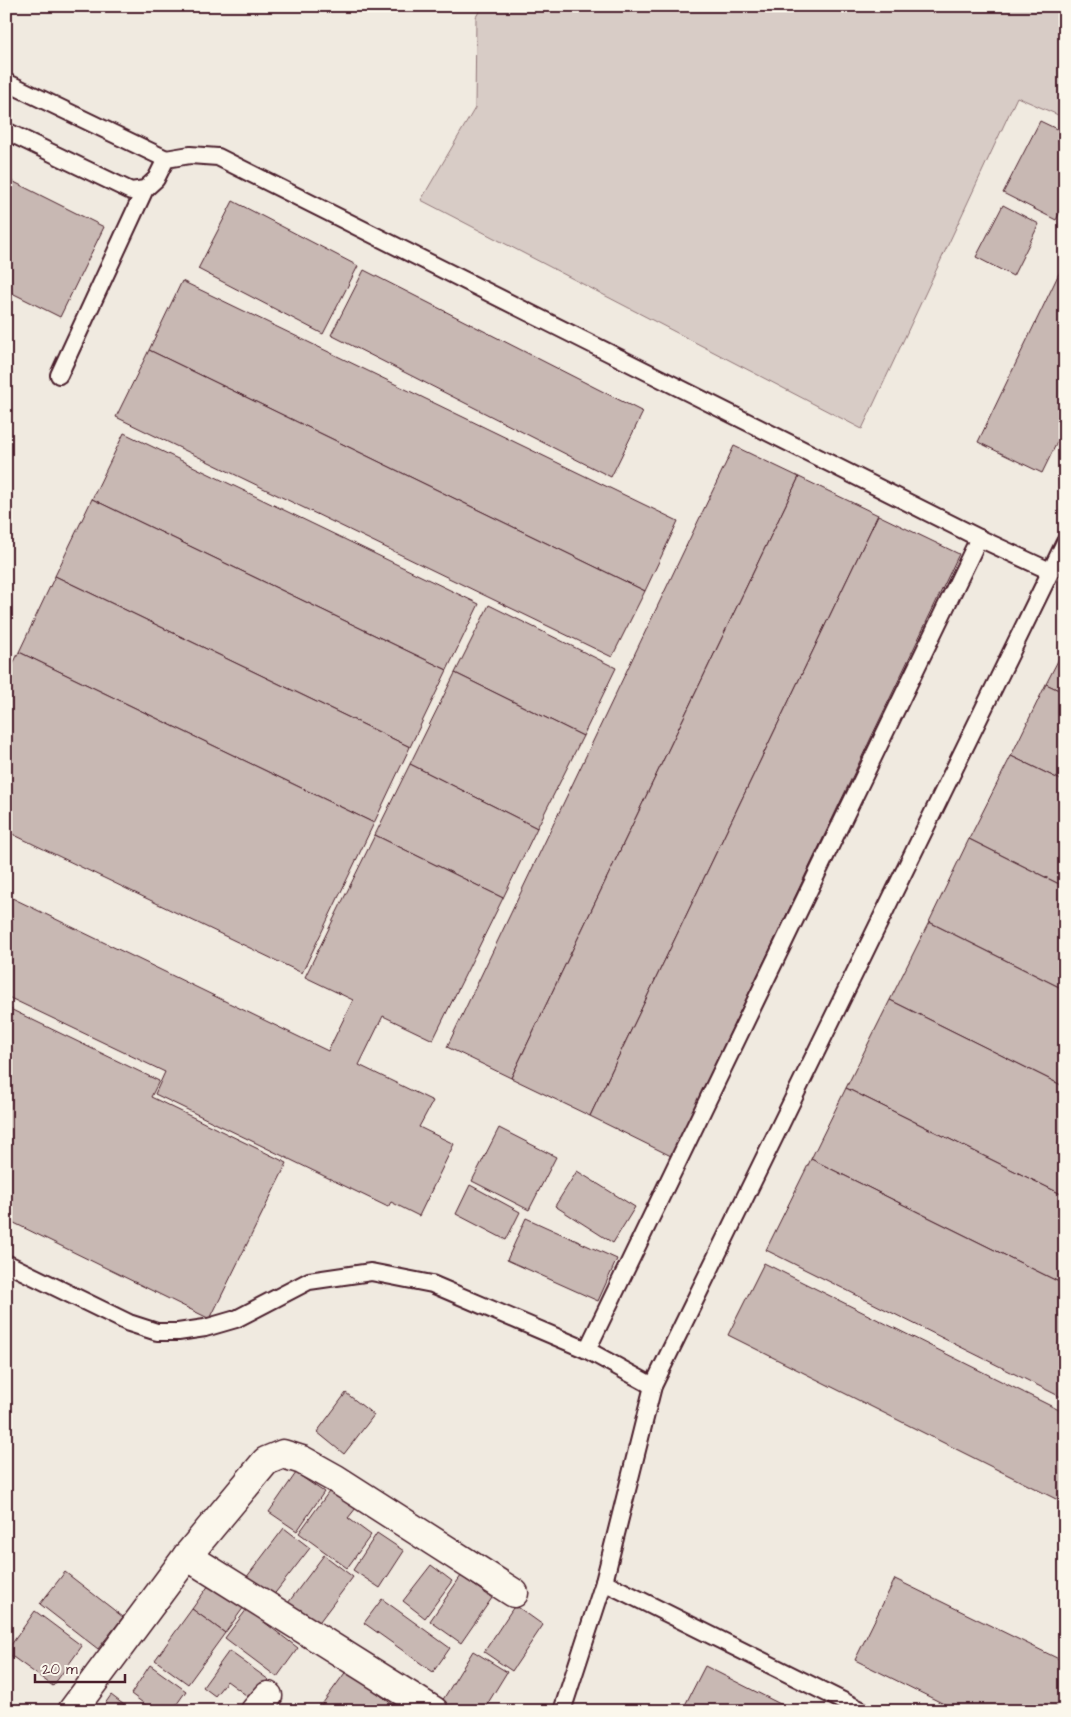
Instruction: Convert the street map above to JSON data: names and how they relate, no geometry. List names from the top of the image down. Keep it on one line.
{"scale_bar":"20 m"}
